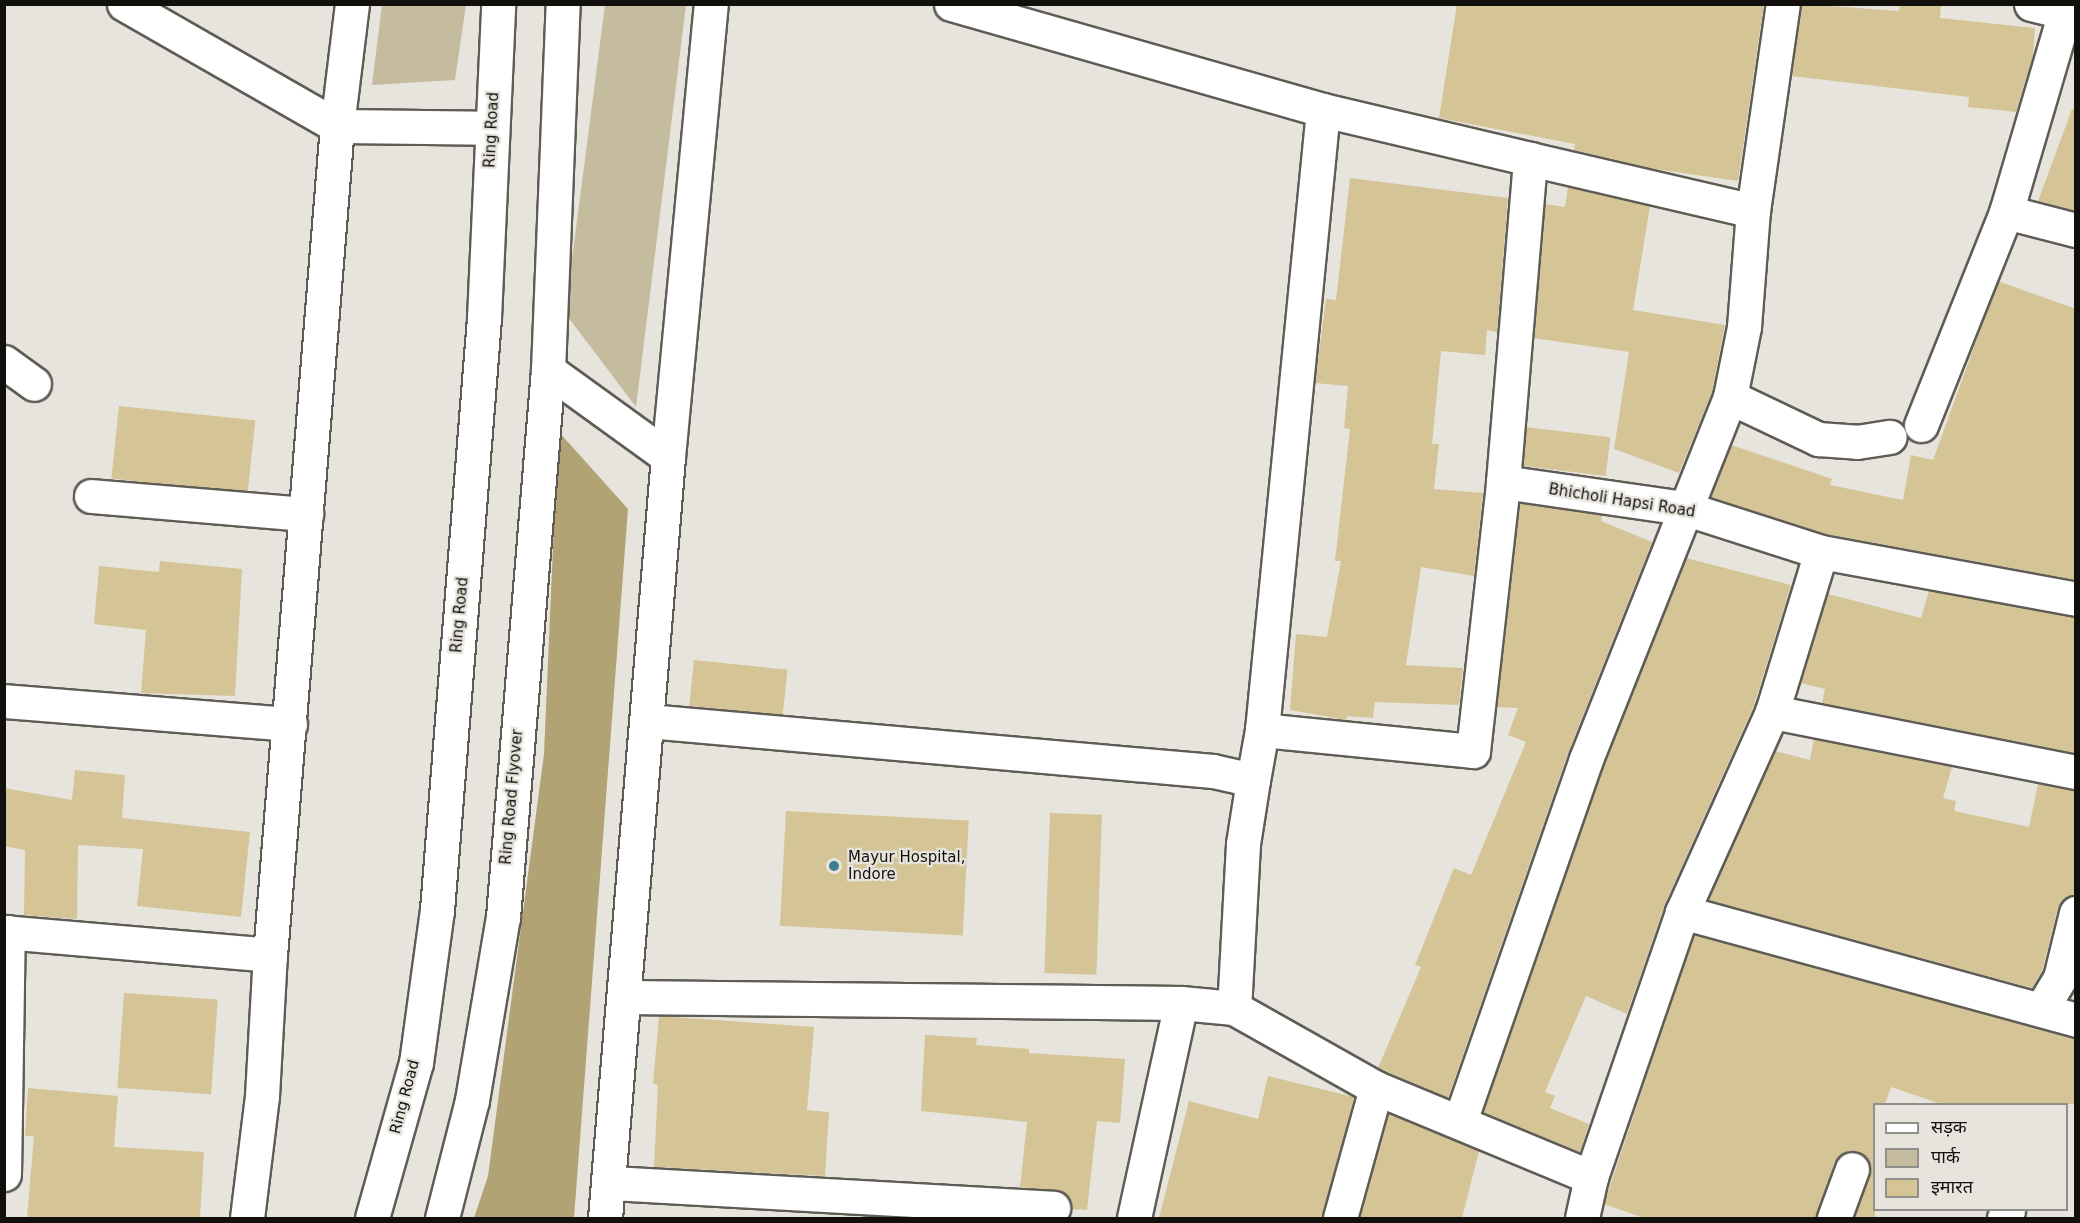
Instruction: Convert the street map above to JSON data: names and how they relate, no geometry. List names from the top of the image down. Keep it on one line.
{"streets":{"street":["Ring Road","Bhicholi Hapsi Road","Ring Road Flyover"]},"places":["Mayur Hospital, Indore"],"legend":["सड़क","पार्क","इमारत"]}
